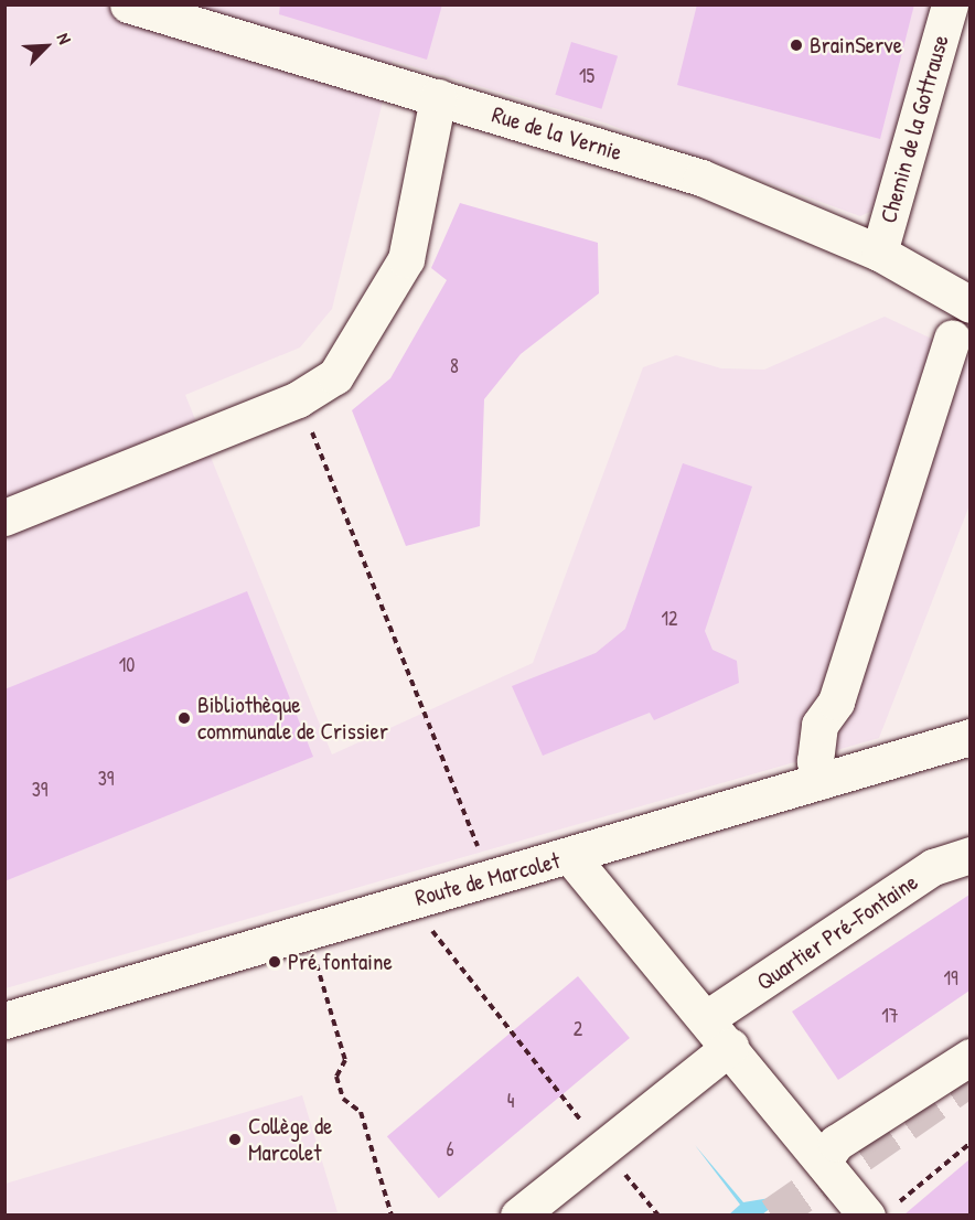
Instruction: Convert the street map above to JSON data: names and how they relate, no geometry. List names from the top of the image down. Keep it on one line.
{"streets":{"street":["Chemin de la Gottrause","Rue de la Vernie","Route de Marcolet","Quartier Pré-Fontaine"]},"crossings":[["Chemin de la Gottrause","Rue de la Vernie"]],"places":["BrainServe","Bibliothèque communale de Crissier","Pré fontaine","Collège de Marcolet"],"house_numbers":["15","8","12","10","39","39","19","17","2","4","6"],"north":"top right"}
